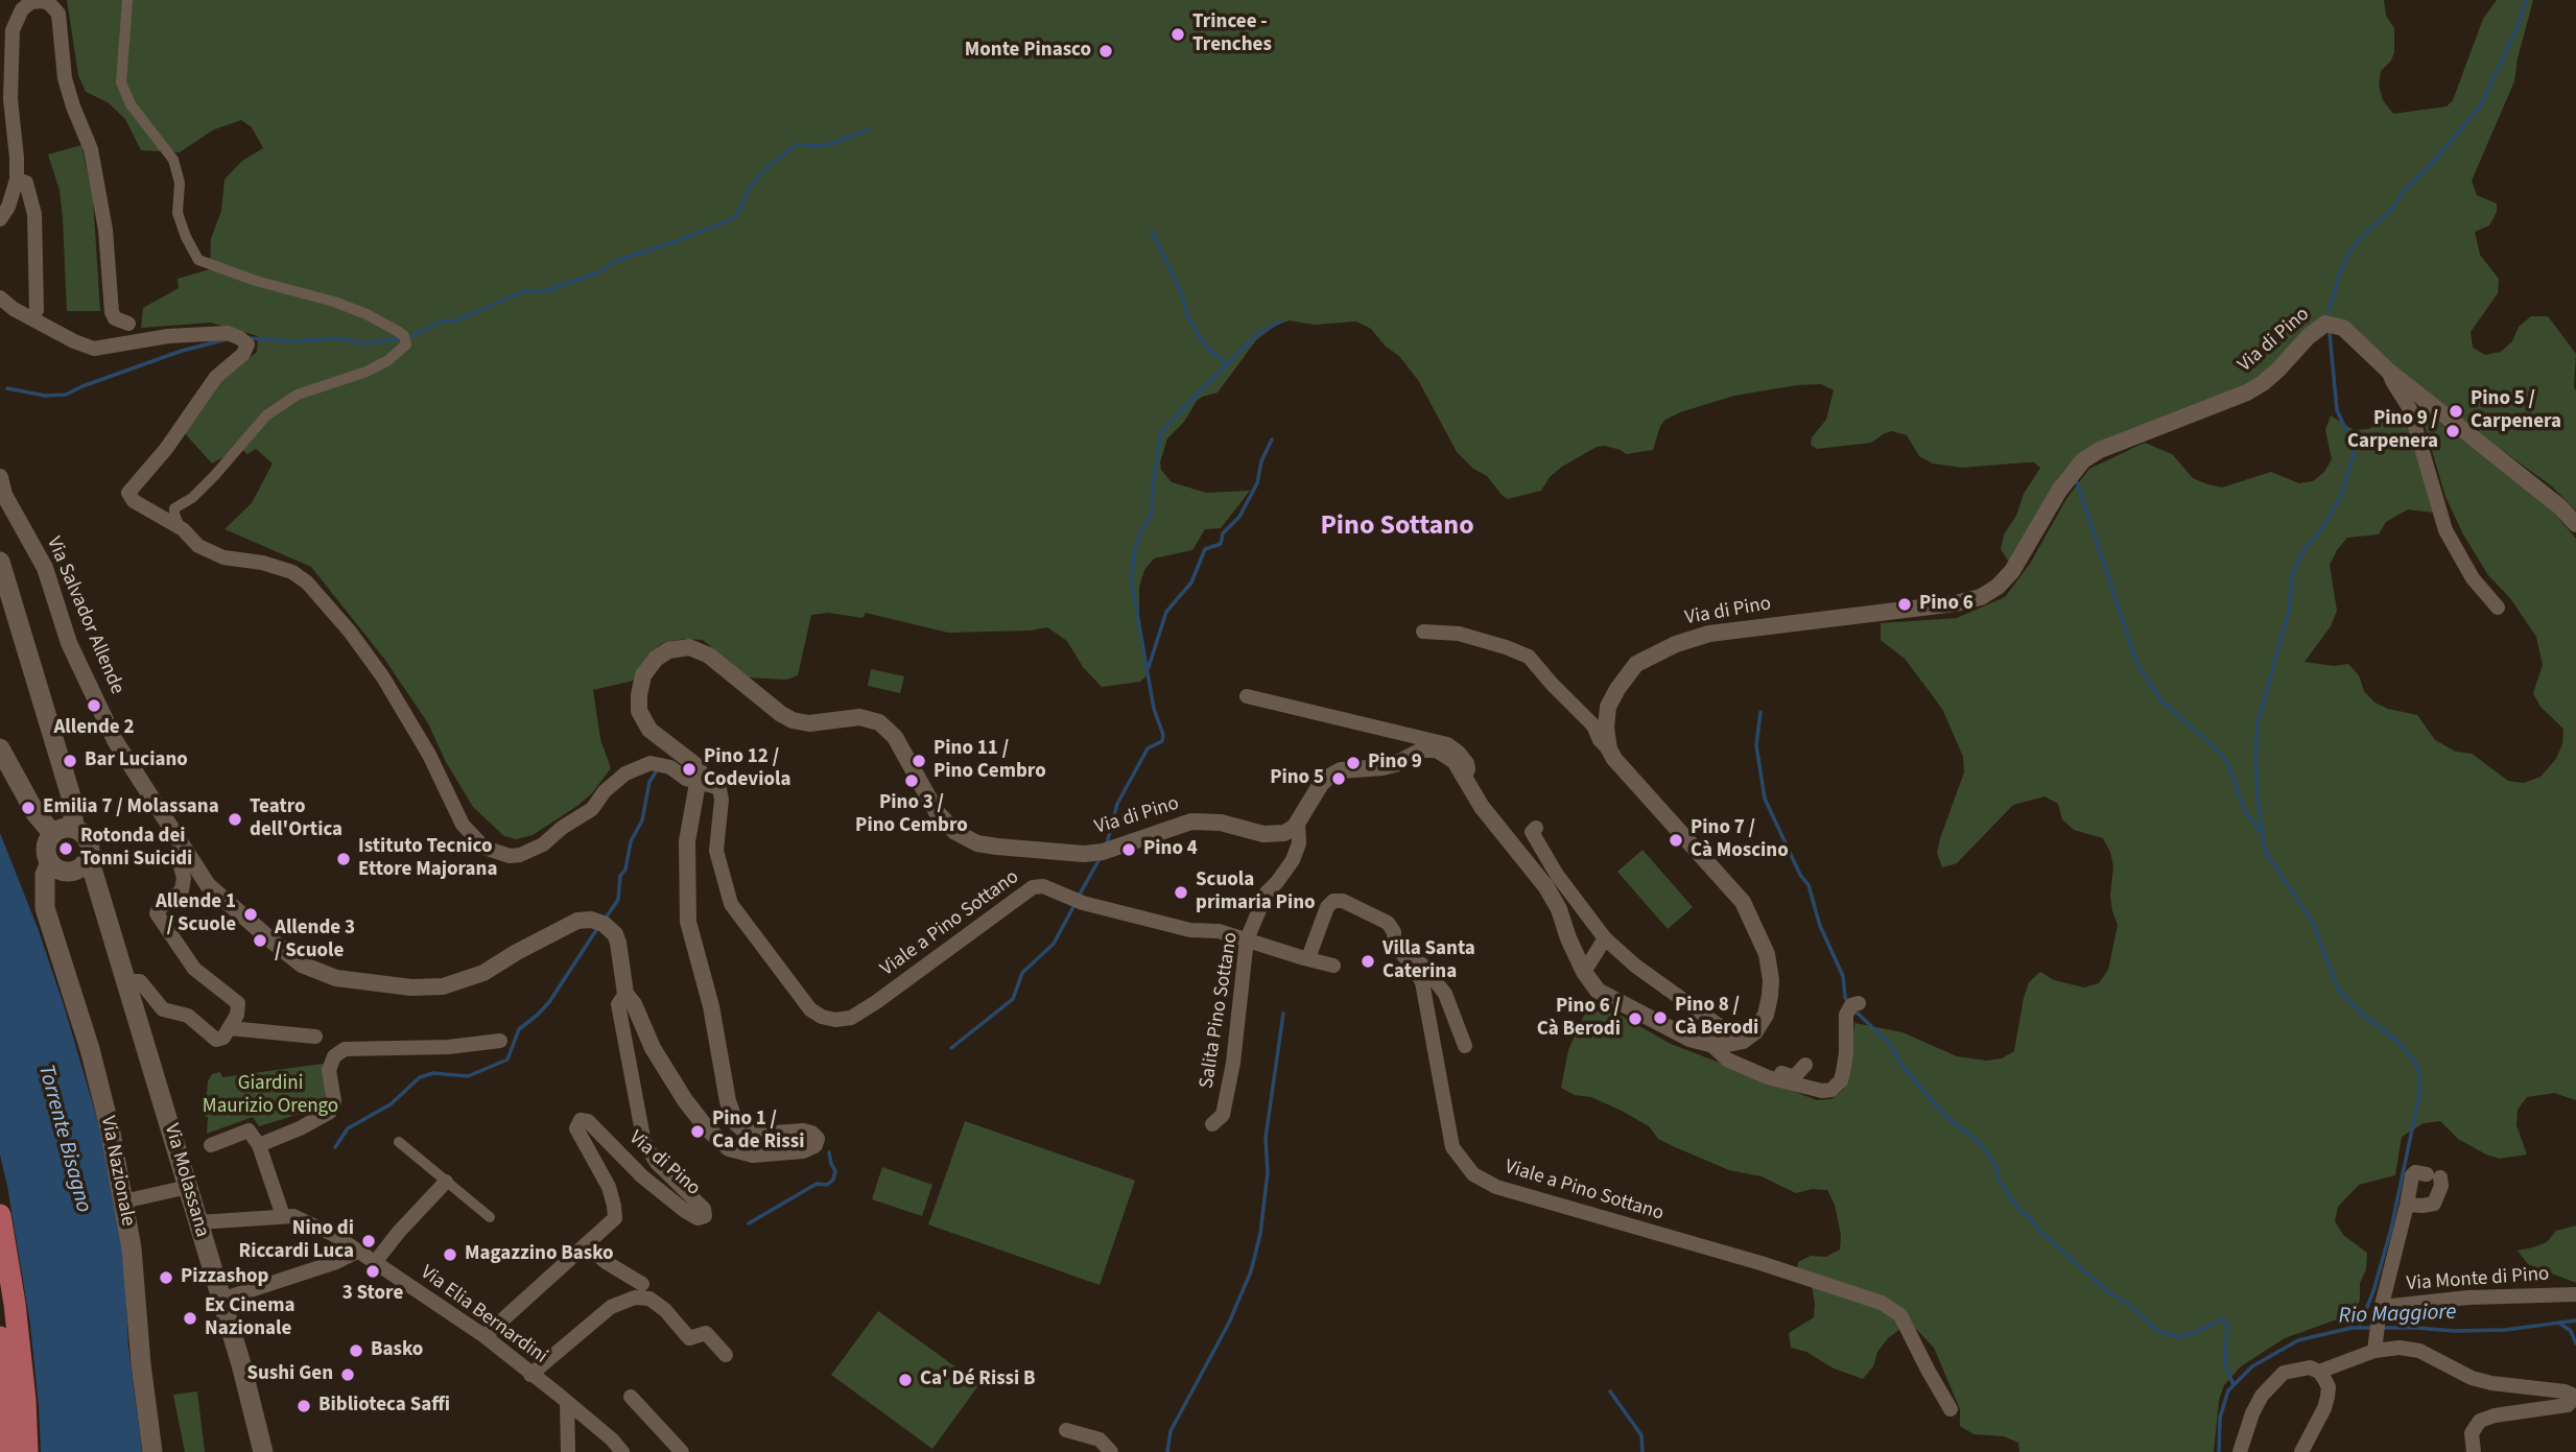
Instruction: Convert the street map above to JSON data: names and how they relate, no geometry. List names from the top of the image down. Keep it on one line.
{"streets":{"main road":["Via Nazionale","Via Molassana"],"street":["Via di Pino","Via Salvador Allende","Viale a Pino Sottano","Salita Pino Sottano","Via Monte di Pino","Via Elia Bernardini"]},"crossings":[["Via di Pino","Via Salvador Allende"],["Via di Pino","Viale a Pino Sottano"],["Via di Pino","Salita Pino Sottano"],["Via di Pino","Via Elia Bernardini"],["Viale a Pino Sottano","Salita Pino Sottano"],["Via Nazionale","Via Molassana"],["Via Molassana","Via Elia Bernardini"]],"districts":["Pino Sottano"],"water":["Torrente Bisagno","Rio Maggiore"],"parks":["Giardini Maurizio Orengo"],"places":["Trincee - Trenches","Monte Pinasco","Pino 5 / Carpenera","Pino 9 / Carpenera","Pino 6","Allende 2","Bar Luciano","Pino 11 / Pino Cembro","Pino 9","Pino 12 / Codeviola","Pino 5","Pino 3 / Pino Cembro","Emilia 7 / Molassana","Teatro dell'Ortica","Pino 7 / Cà Moscino","Rotonda dei Tonni Suicidi","Pino 4","Istituto Tecnico Ettore Majorana","Scuola primaria Pino","Allende 1 / Scuole","Allende 3 / Scuole","Villa Santa Caterina","Pino 8 / Cà Berodi","Pino 6 / Cà Berodi","Pino 1 / Ca de Rissi","Nino di Riccardi Luca","Magazzino Basko","3 Store","Pizzashop","Ex Cinema Nazionale","Basko","Sushi Gen","Ca' Dé Rissi B","Biblioteca Saffi"]}
